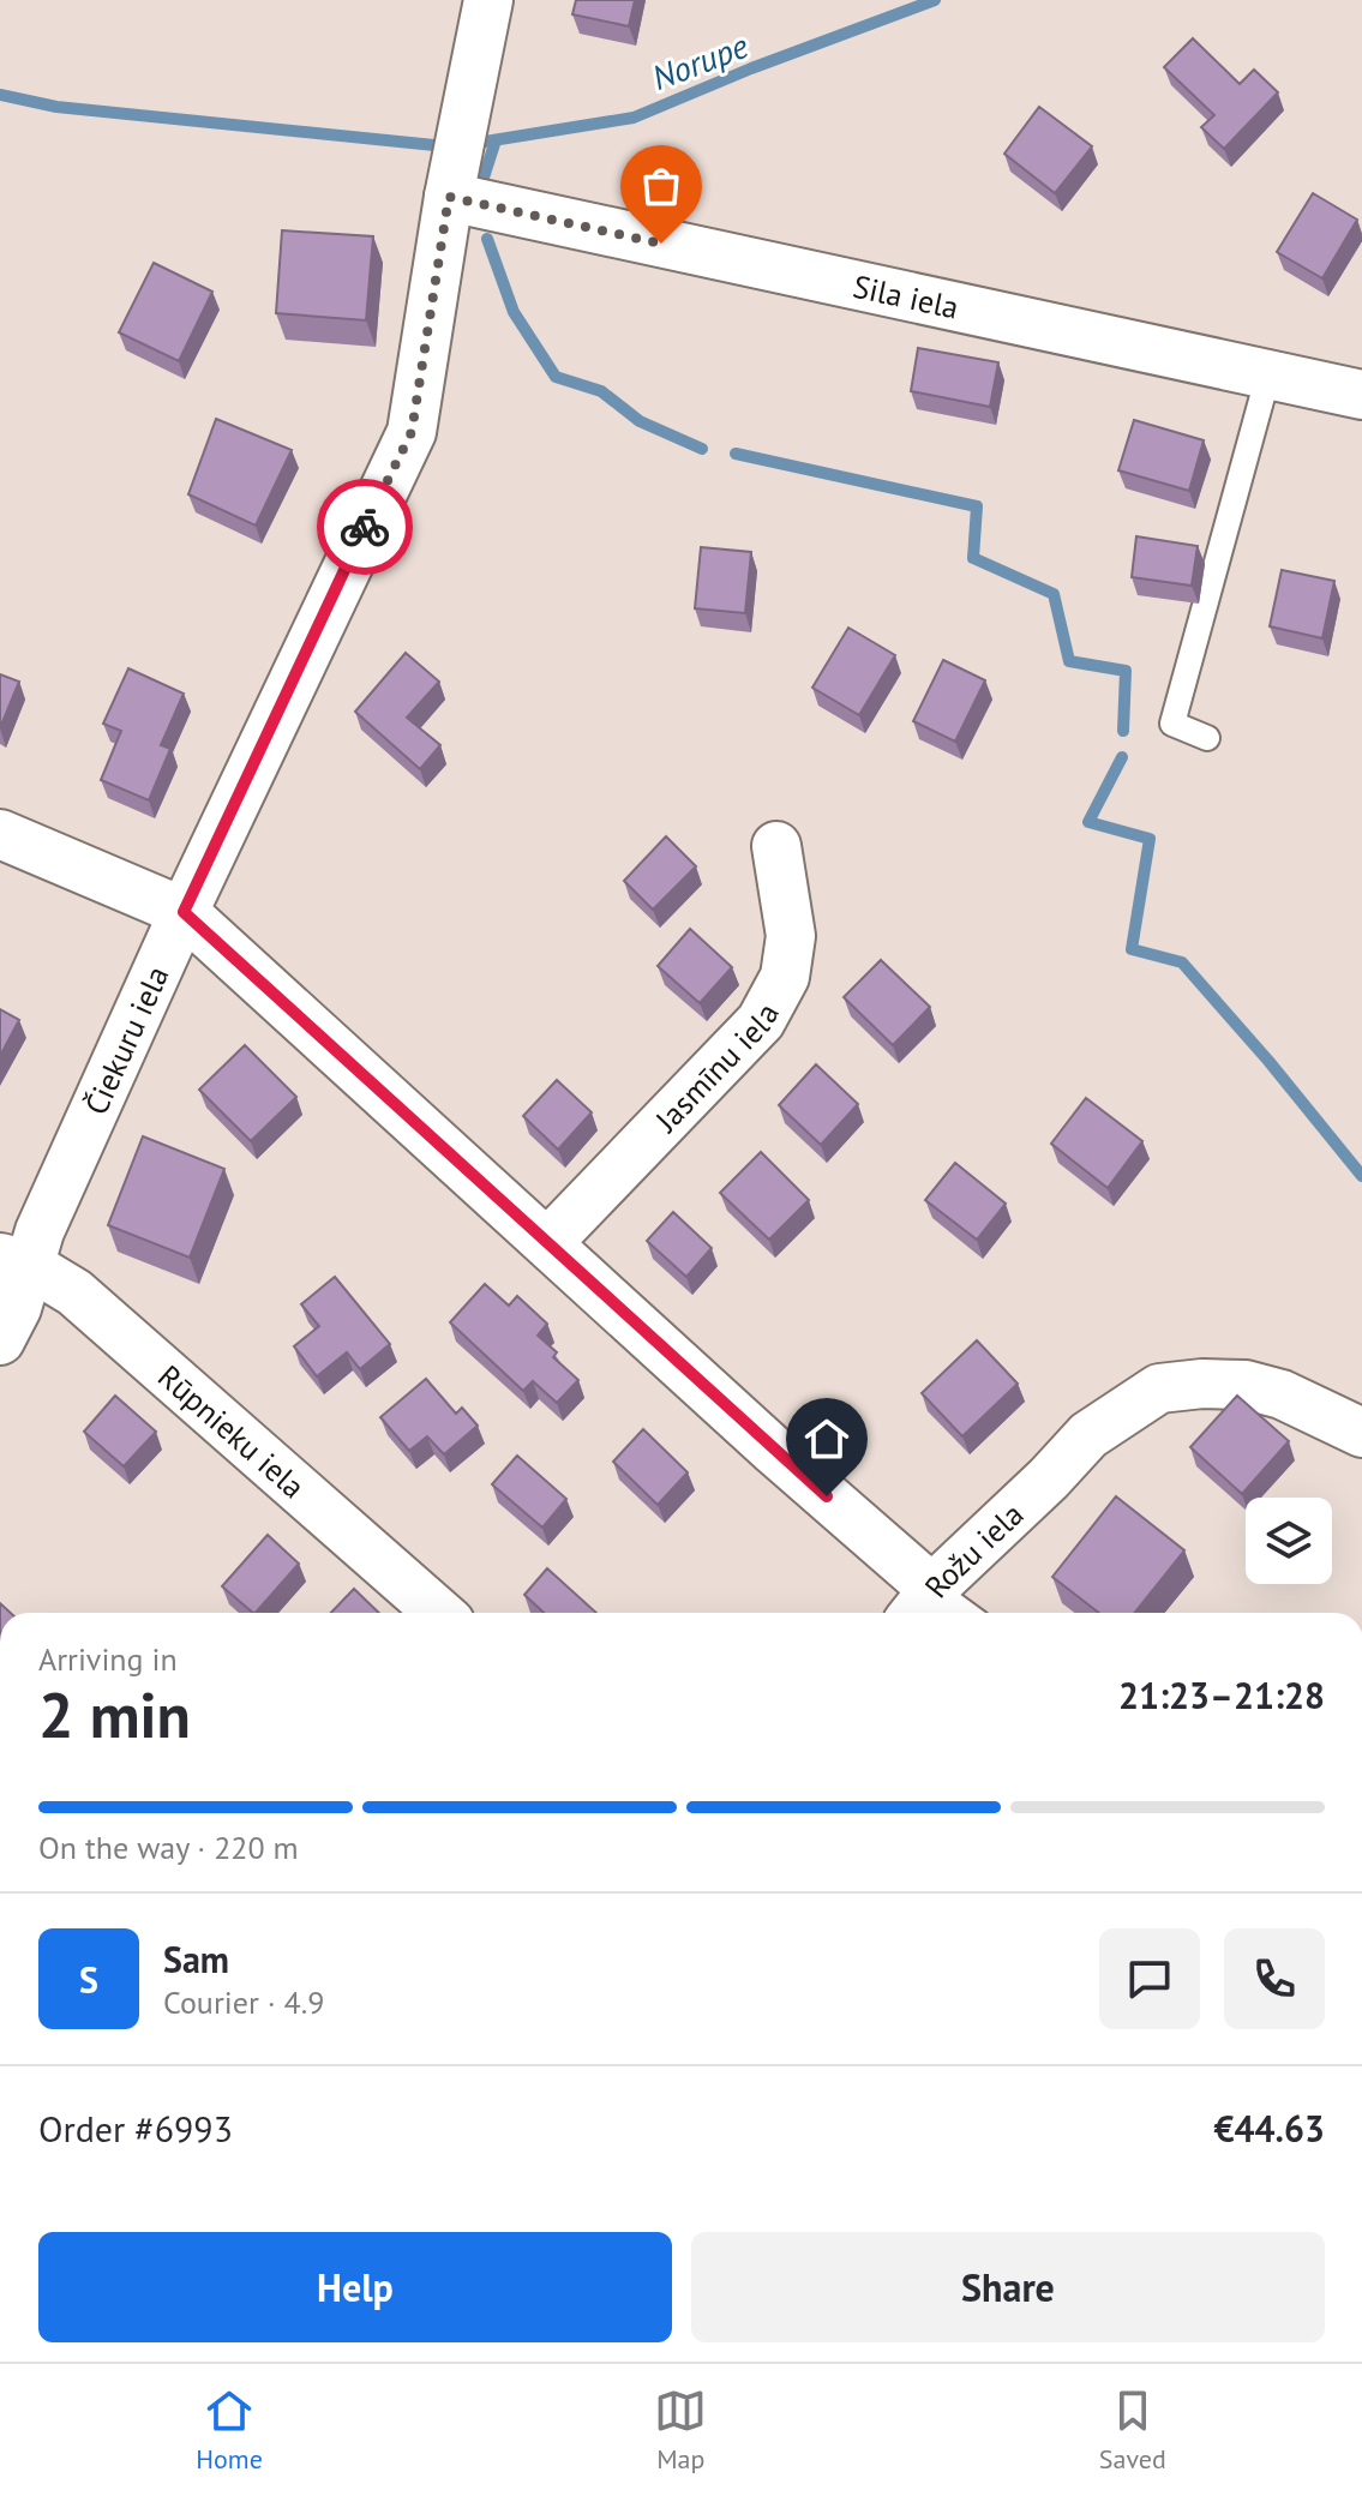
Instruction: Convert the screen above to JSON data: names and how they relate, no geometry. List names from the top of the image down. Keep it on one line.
{"streets":{"street":["Sila iela","Čiekuru iela","Jasmīnu iela","Rūpnieku iela","Rožu iela"]},"crossings":[["Sila iela","Čiekuru iela"],["Čiekuru iela","Rūpnieku iela"],["Čiekuru iela","Rožu iela"],["Jasmīnu iela","Rožu iela"]],"water":["Norupe"],"page":{"heading":["2 min","Arriving in","21:23–21:28"],"panel":["Sam","Courier · 4.9","Order #6993","€44.63"],"bar":"On the way · 220 m","round":"S","buttons":["Help","Share"],"tabs":["Home","Map","Saved"]}}
